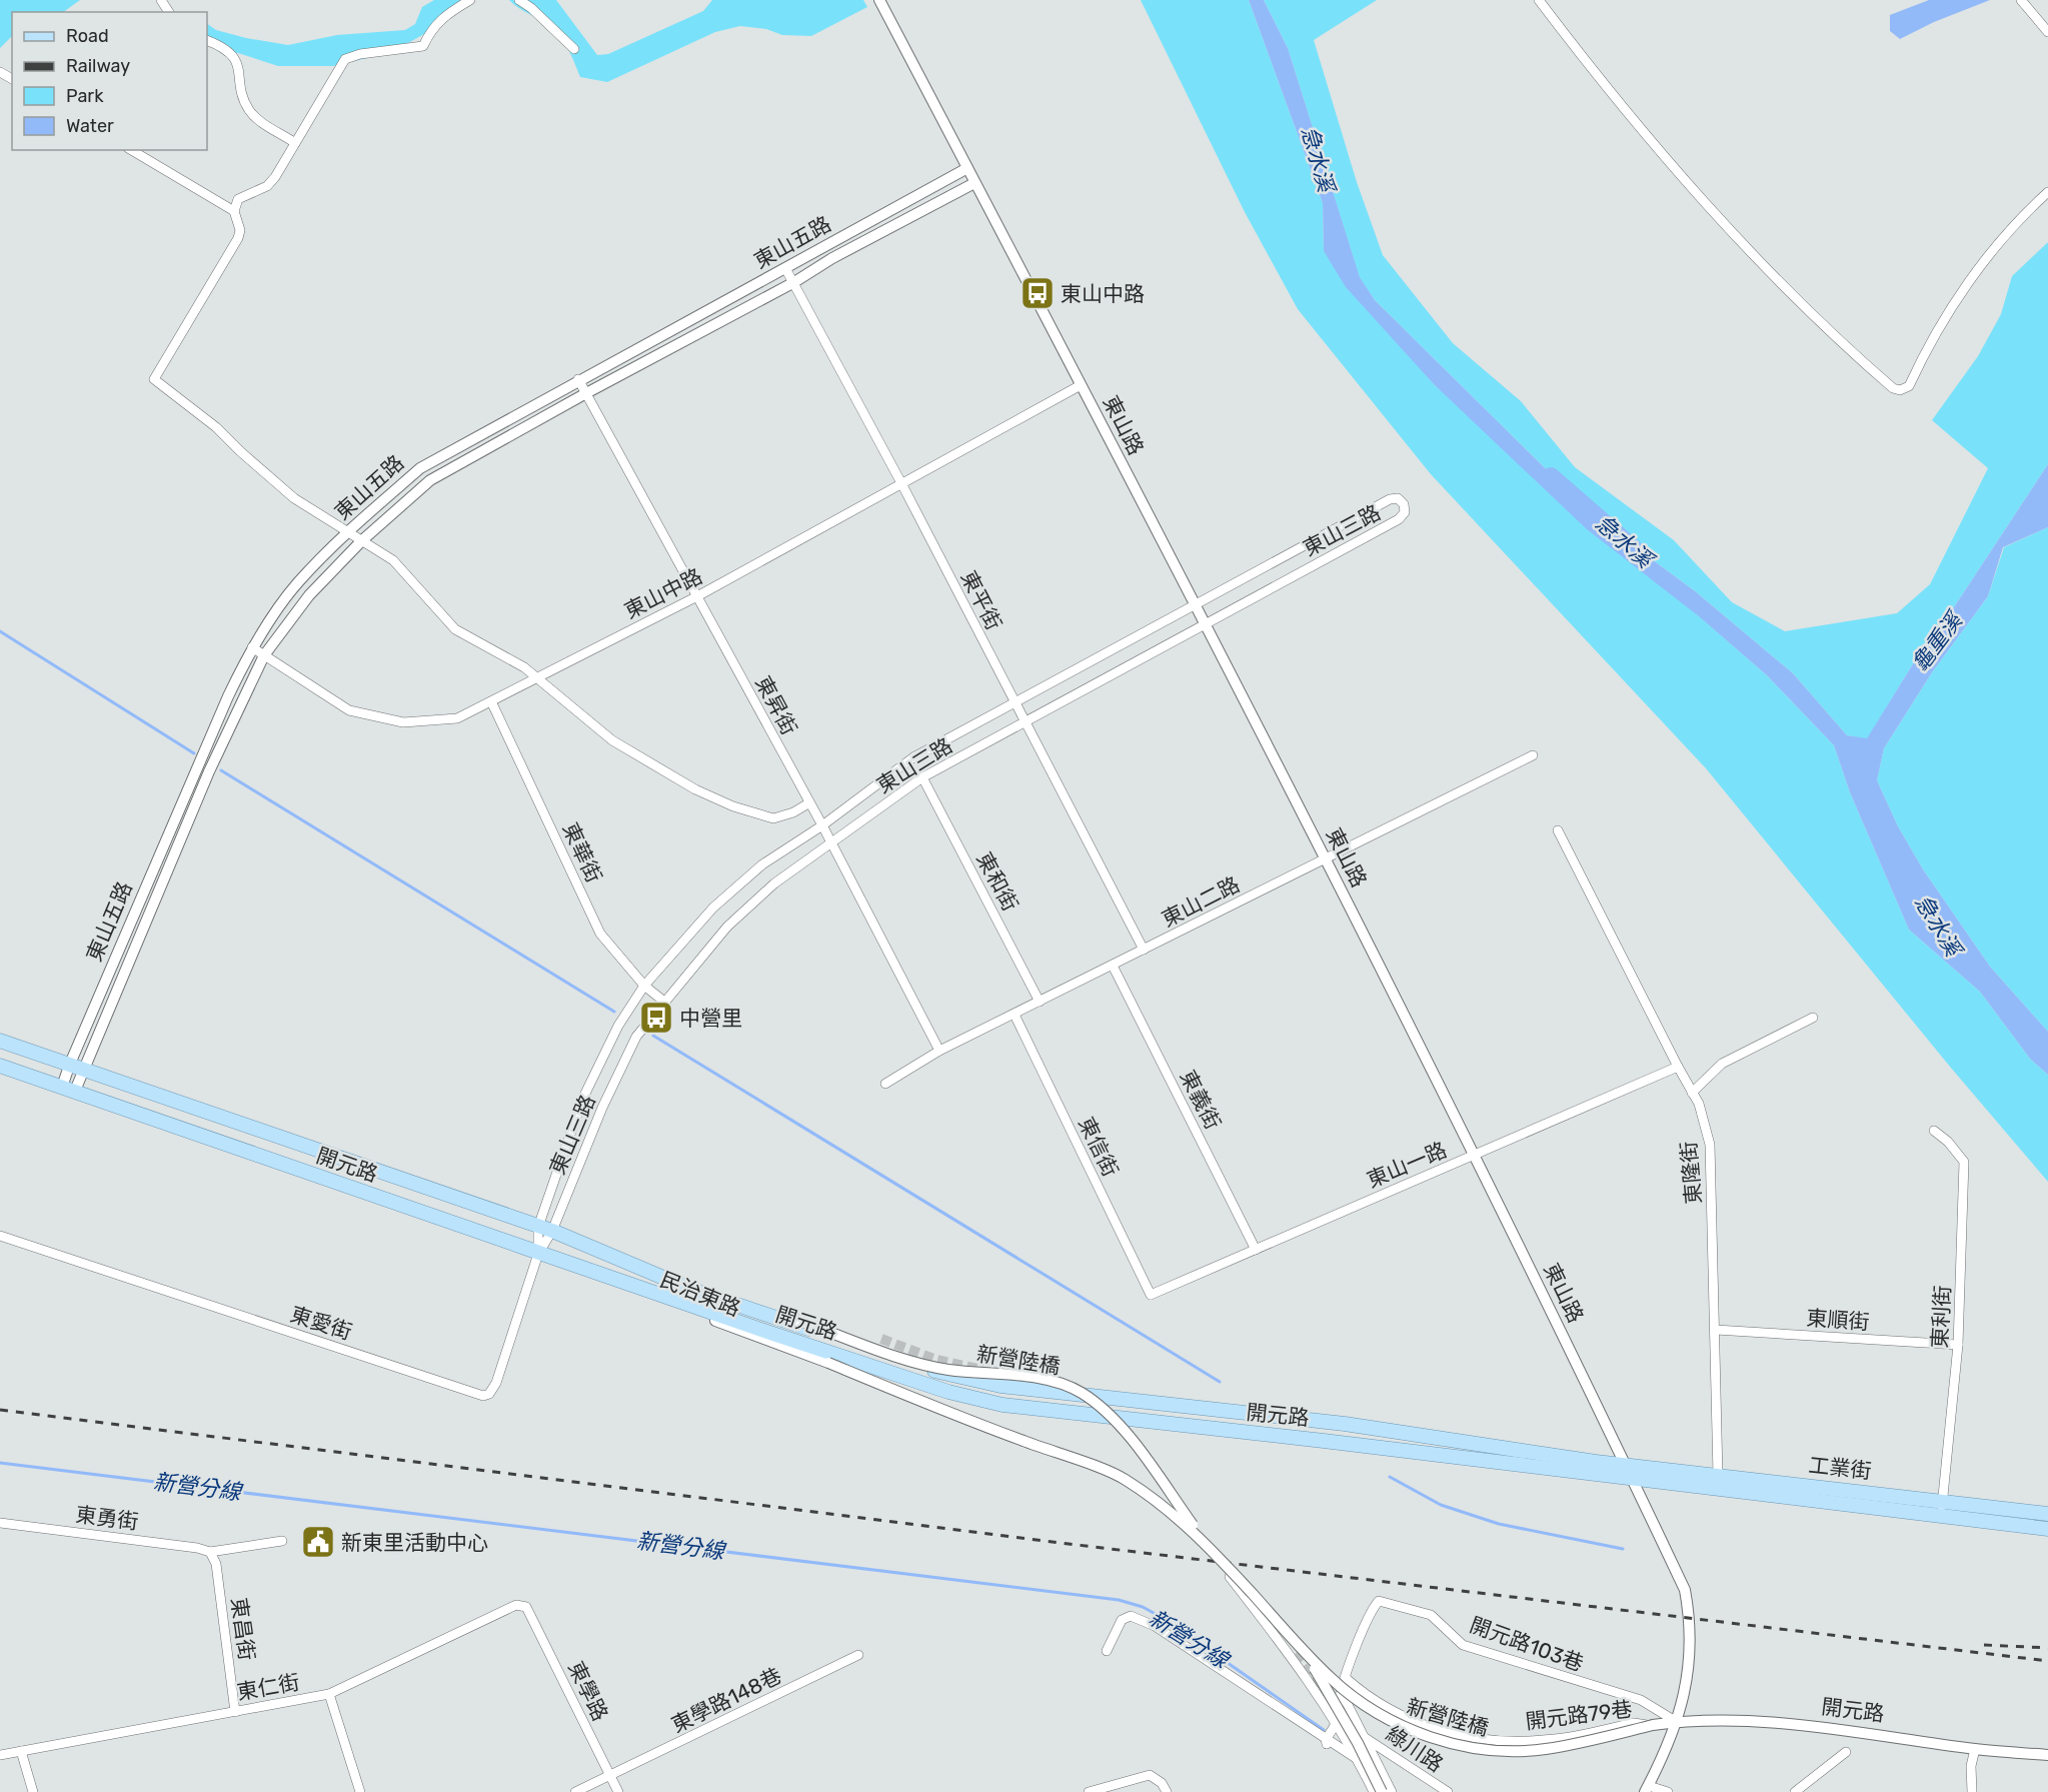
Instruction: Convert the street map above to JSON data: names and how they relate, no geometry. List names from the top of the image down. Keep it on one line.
{"streets":{"main road":["開元路","工業街"],"street":["東山五路","東山路","東山三路","東山中路","東平街","東昇街","東華街","東和街","東山二路","東義街","東信街","東山一路","東隆街","民治東路","東利街","東順街","東愛街","新營陸橋","東勇街","東昌街","開元路103巷","東仁街","東學路","東學路148巷","開元路79巷","綠川路"]},"crossings":[["東山五路","東山路"],["東山五路","東山中路"],["東山五路","東平街"],["東山五路","東昇街"],["東山五路","開元路"],["東山路","東山三路"],["東山路","東山中路"],["東山路","東山二路"],["東山路","開元路"],["東山路","東山一路"],["東山路","工業街"],["東山路","開元路103巷"],["東山三路","東平街"],["東山三路","東昇街"],["東山三路","東華街"],["東山三路","東和街"],["東山三路","開元路"],["東山三路","東愛街"],["東山中路","東平街"],["東山中路","東昇街"],["東山中路","東華街"],["東平街","東山二路"],["東昇街","東山二路"],["東和街","東山二路"],["東山二路","東義街"],["東山二路","東信街"],["東義街","東山一路"],["東信街","東山一路"],["開元路","民治東路"],["開元路","東愛街"],["開元路","新營陸橋"],["開元路","工業街"],["開元路","開元路103巷"],["開元路","開元路79巷"],["東山一路","東隆街"],["東隆街","東順街"],["東隆街","工業街"],["民治東路","新營陸橋"],["東利街","東順街"],["東利街","工業街"],["新營陸橋","開元路79巷"],["東勇街","東昌街"],["東昌街","東仁街"],["開元路103巷","開元路79巷"],["東仁街","東學路"],["東學路","東學路148巷"]],"water":["急水溪","龜重溪","新營分線"],"places":{"bus stop":["東山中路","中營里"],"public building":["新東里活動中心"]},"legend":["Road","Railway","Park","Water"]}
